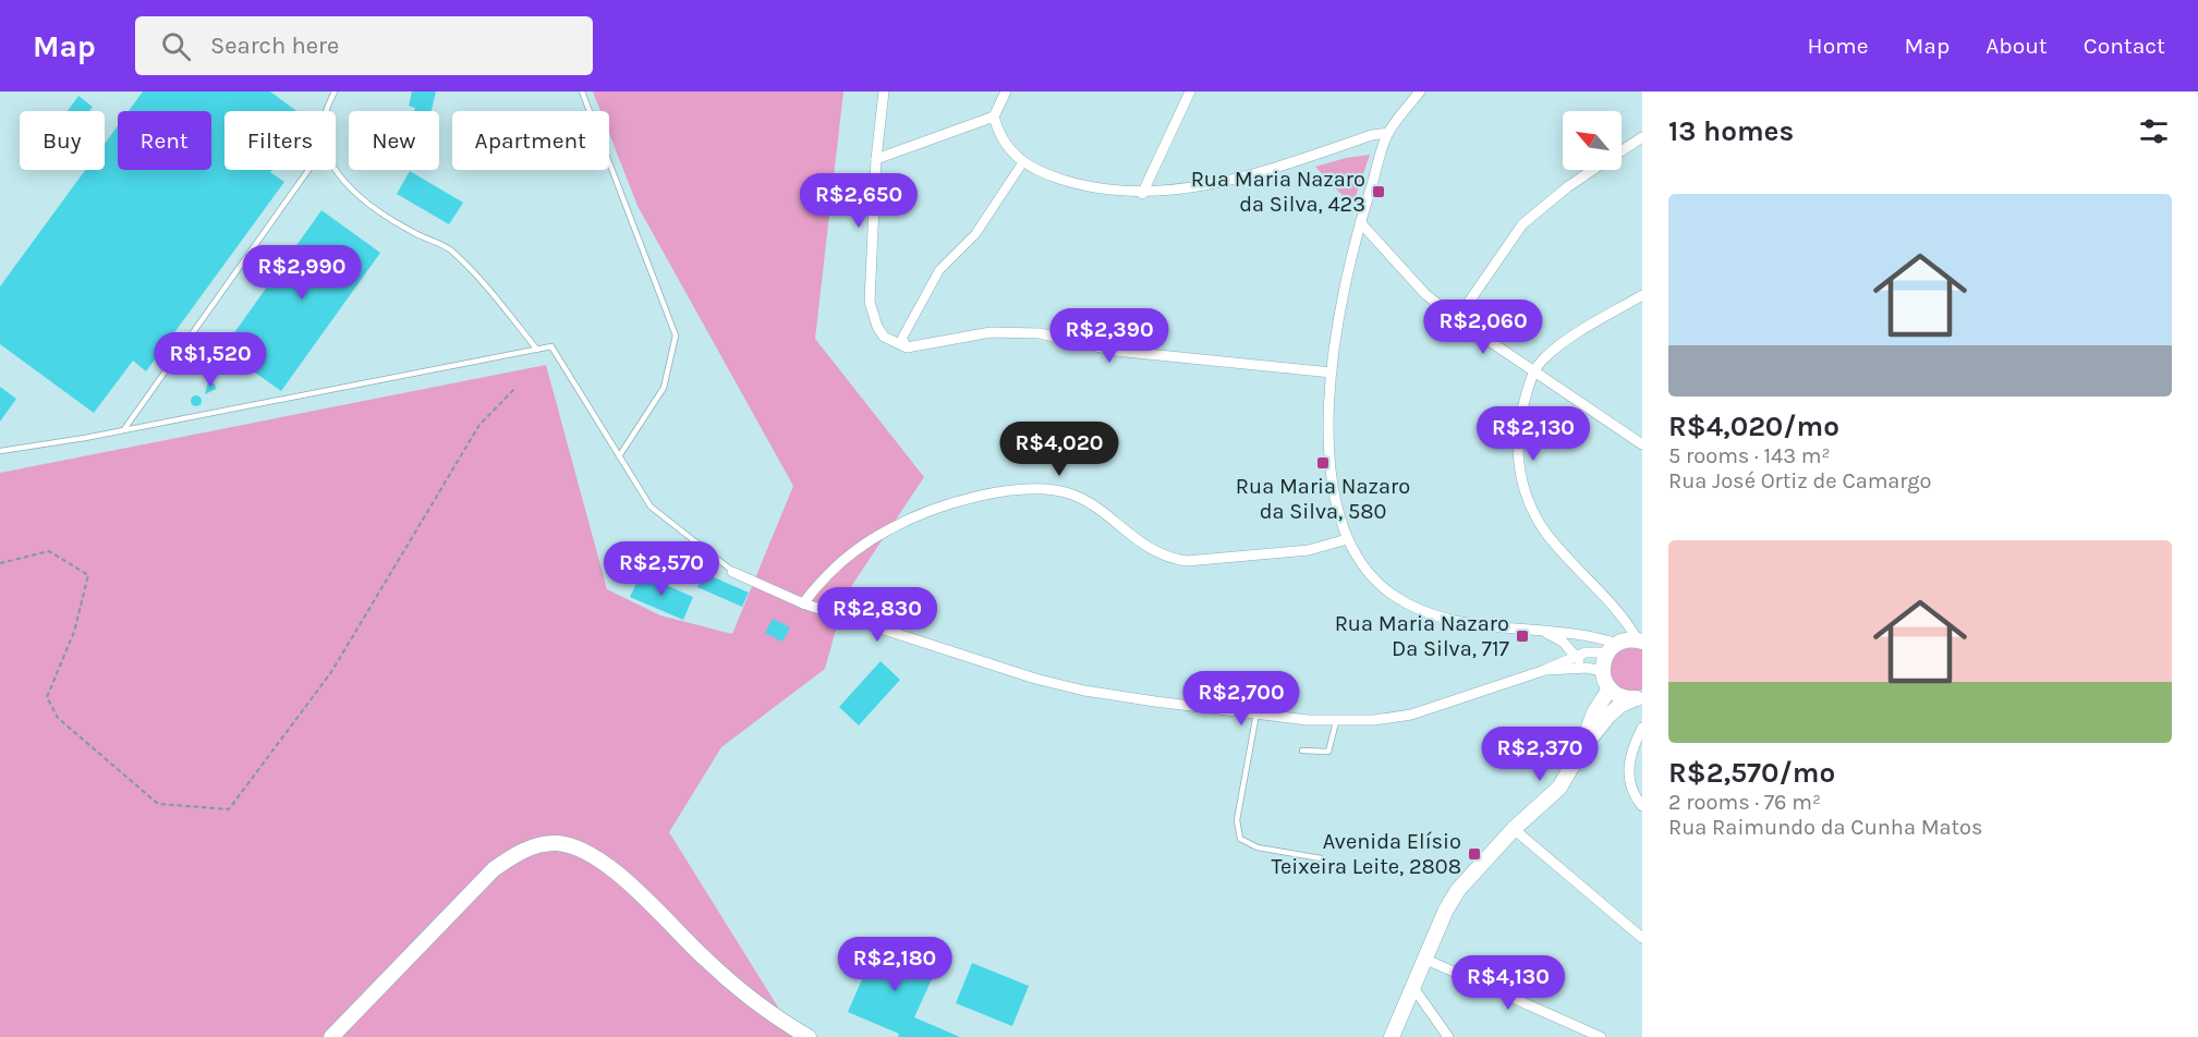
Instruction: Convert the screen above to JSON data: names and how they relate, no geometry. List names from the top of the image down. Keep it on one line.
{"places":{"transit":["Rua Maria Nazaro da Silva, 423","Rua Maria Nazaro da Silva, 580","Rua Maria Nazaro Da Silva, 717","Avenida Elísio Teixeira Leite, 2808"]},"north":"top left","page":{"header":"Map","search":"Search here","nav":["Home","Map","About","Contact"],"heading":"13 homes","chip":["Buy","Rent","Filters","New","Apartment"],"list":[{"name":"R$4,020/mo","note":"5 rooms · 143 m² · Rua José Ortiz de Camargo"},{"name":"R$2,570/mo","note":"2 rooms · 76 m² · Rua Raimundo da Cunha Matos"}],"price":["R$2,650","R$2,990","R$2,060","R$2,390","R$1,520","R$2,130","R$4,020","R$2,570","R$2,830","R$2,700","R$2,370","R$2,180","R$4,130"]}}
